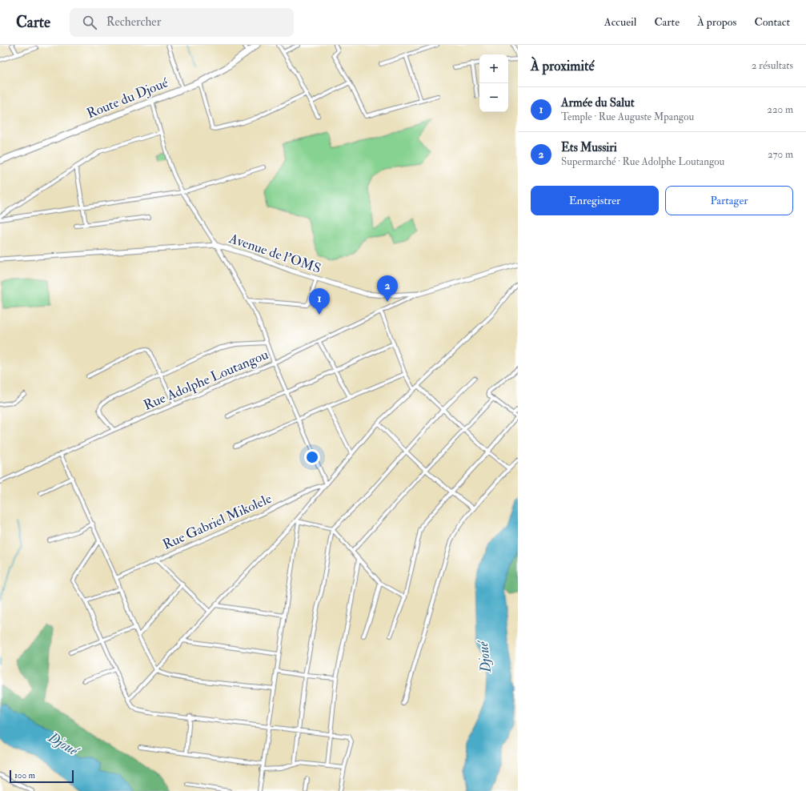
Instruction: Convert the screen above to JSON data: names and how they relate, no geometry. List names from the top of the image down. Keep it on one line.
{"streets":{"main road":["Route du Djoué"],"street":["Avenue de l'OMS","Rue Adolphe Loutangou","Rue Gabriel Mikolele"]},"crossings":[["Avenue de l'OMS","Rue Adolphe Loutangou"]],"water":["Djoué"],"scale_bar":"100 m","page":{"header":"Carte","search":"Rechercher","nav":["Accueil","Carte","À propos","Contact"],"heading":["À proximité","2 résultats"],"map_buttons":["+","−"],"list":[{"mark":"1","name":"Armée du Salut","note":"Temple · Rue Auguste Mpangou","value":"220 m"},{"mark":"2","name":"Ets Mussiri","note":"Supermarché · Rue Adolphe Loutangou","value":"270 m"}],"buttons":["Enregistrer","Partager"],"pins":["2","1"],"scale":"100 m"}}
